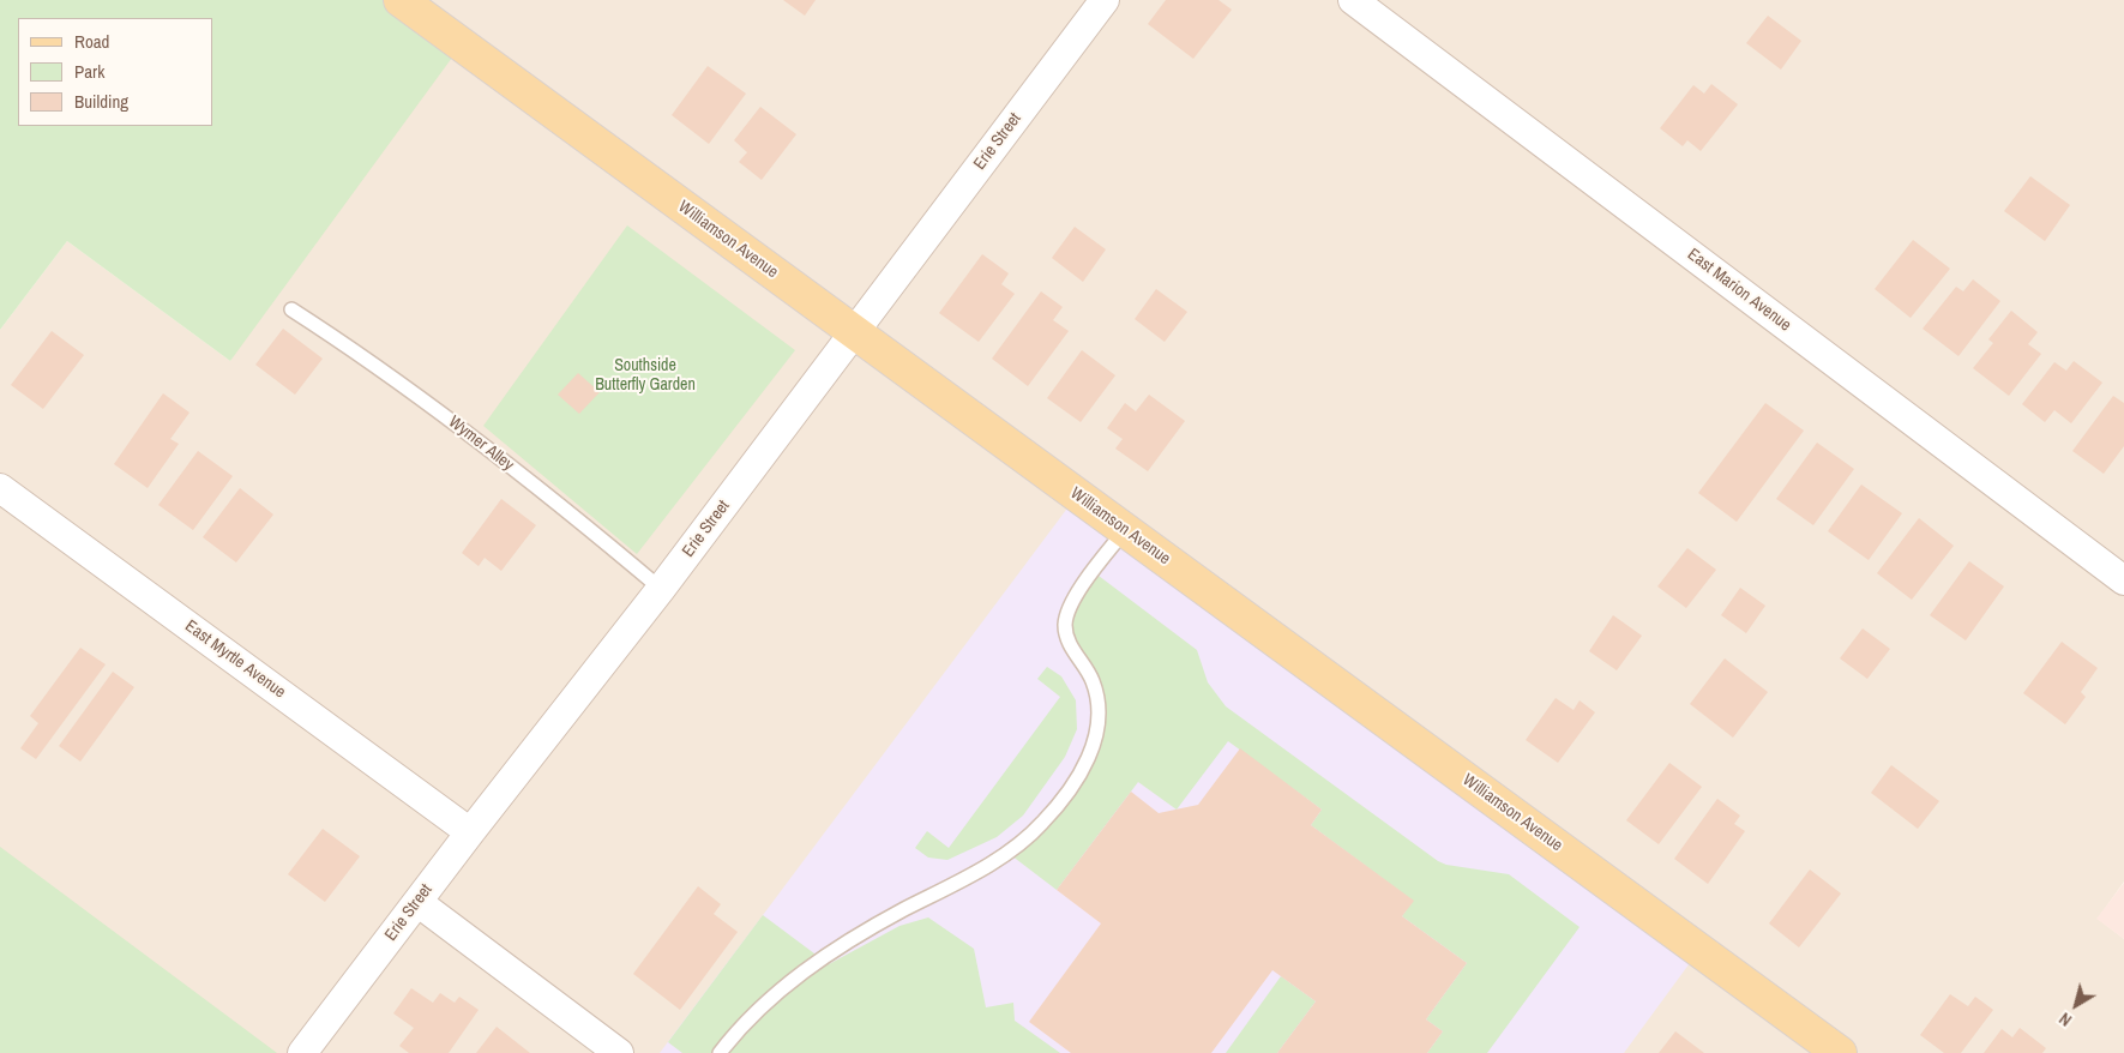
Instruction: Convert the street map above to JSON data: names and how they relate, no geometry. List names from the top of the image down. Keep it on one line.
{"streets":{"main road":["Williamson Avenue"],"street":["Erie Street","East Marion Avenue","East Myrtle Avenue"],"lane":["Wymer Alley"]},"crossings":[["Erie Street","Williamson Avenue"],["Erie Street","Wymer Alley"],["Erie Street","East Myrtle Avenue"]],"parks":["Southside Butterfly Garden"],"legend":["Road","Park","Building"],"north":"bottom left"}
